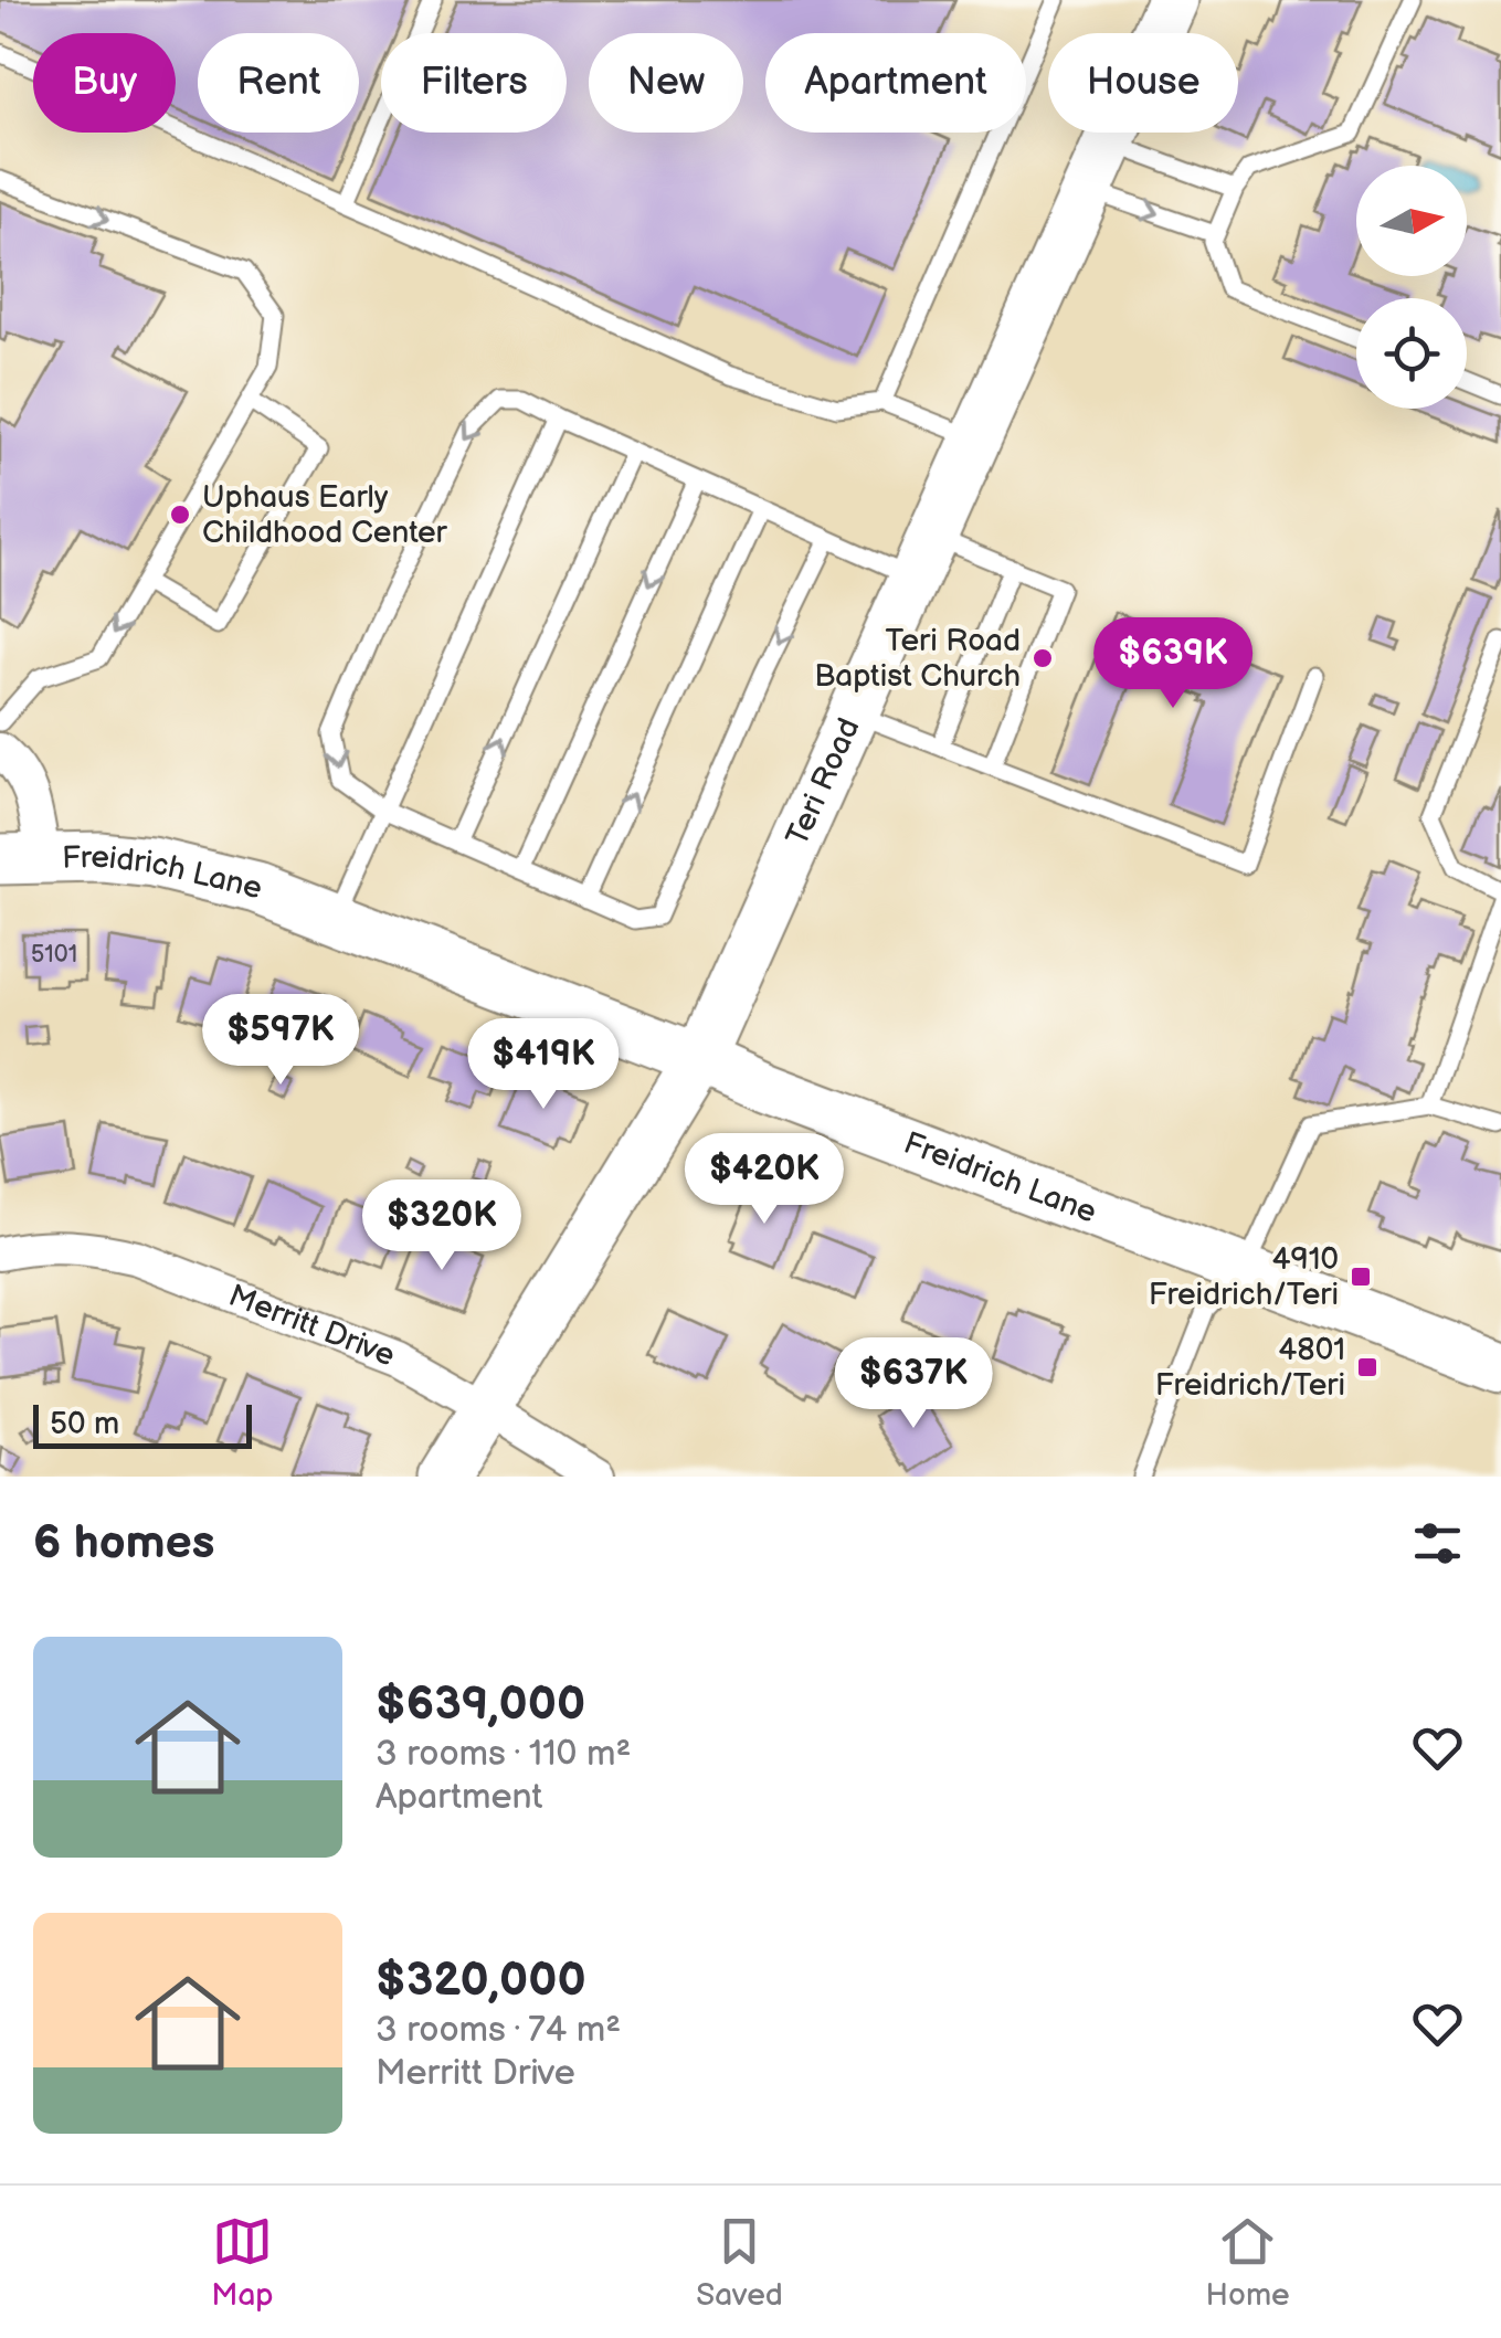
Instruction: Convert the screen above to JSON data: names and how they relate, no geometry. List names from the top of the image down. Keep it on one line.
{"streets":{"street":["Teri Road","Freidrich Lane","Merritt Drive"]},"crossings":[["Teri Road","Freidrich Lane"],["Teri Road","Merritt Drive"]],"places":{"other":["Uphaus Early Childhood Center","Teri Road Baptist Church"],"transit":["4910 Freidrich/Teri","4801 Freidrich/Teri"]},"house_numbers":["5101"],"scale_bar":"50 m","north":"right","page":{"chip":["Buy","Rent","Filters","New","Apartment","House"],"price":["$639K","$597K","$419K","$420K","$320K","$637K"],"scale":"50 m","heading":"6 homes","list":[{"name":"$639,000","note":"3 rooms · 110 m² · Apartment"},{"name":"$320,000","note":"3 rooms · 74 m² · Merritt Drive"}],"tabs":["Map","Saved","Home"]}}
